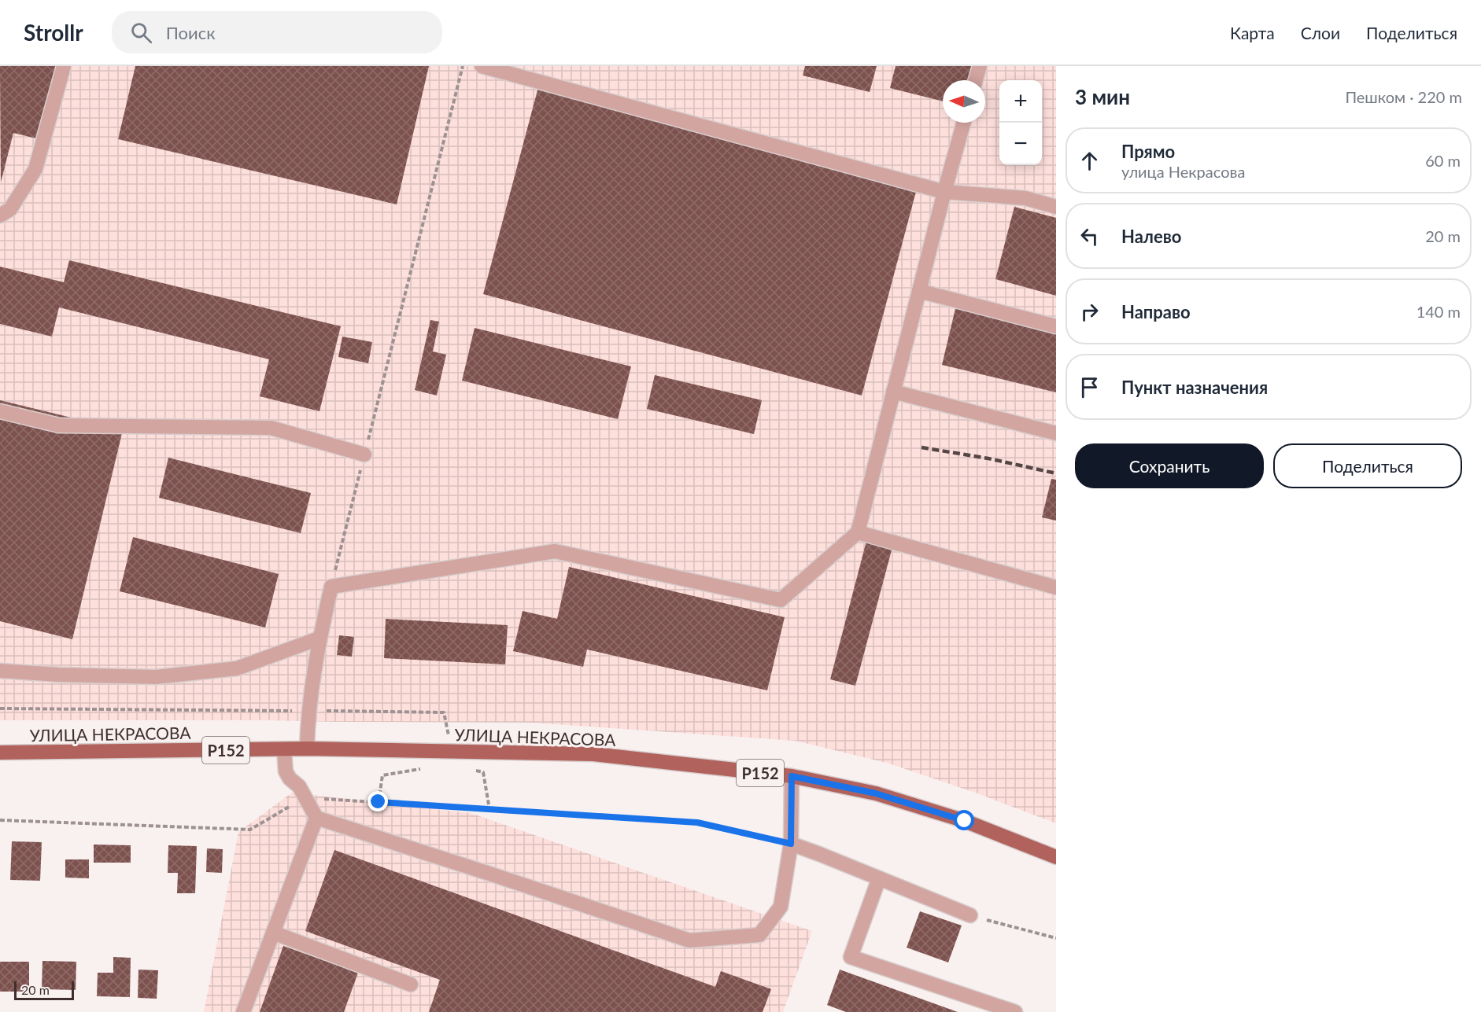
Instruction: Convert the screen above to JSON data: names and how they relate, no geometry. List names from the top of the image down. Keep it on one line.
{"streets":{"main road":["УЛИЦА НЕКРАСОВА","Р152"]},"scale_bar":"20 m","north":"left","page":{"header":"Strollr","search":"Поиск","nav":["Карта","Слои","Поделиться"],"heading":["3 мин","Пешком · 220 m"],"map_buttons":["+","−"],"list":[["Прямо","улица Некрасова","60 m"],["Налево","20 m"],["Направо","140 m"],"Пункт назначения"],"buttons":["Сохранить","Поделиться"],"scale":"20 m"}}
